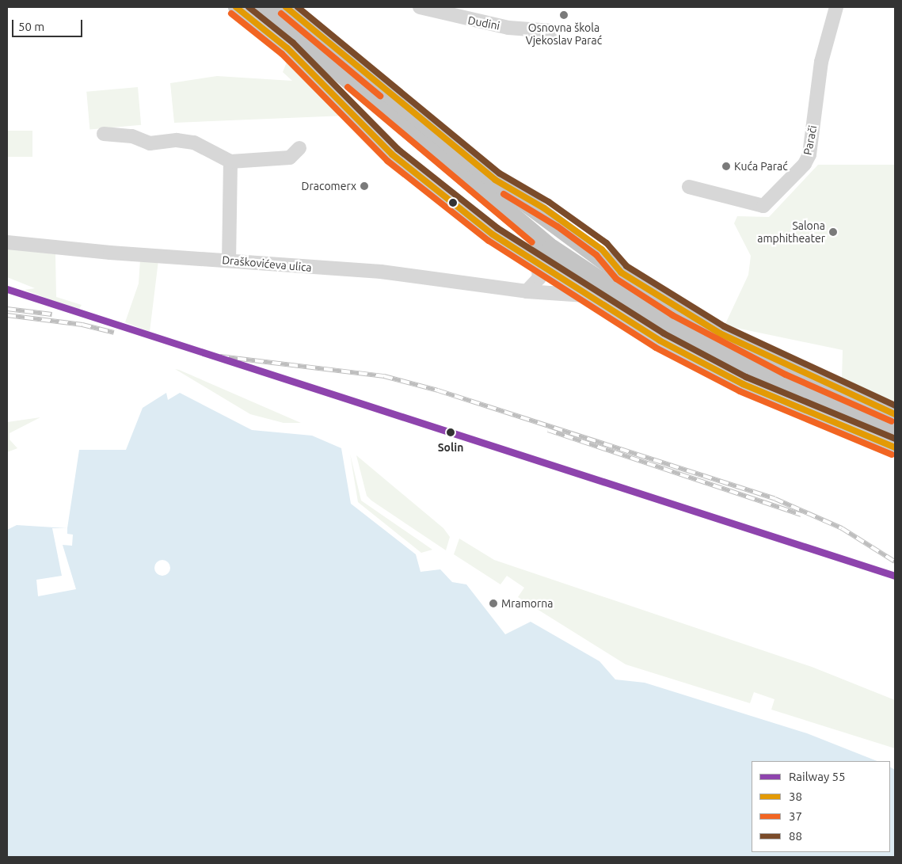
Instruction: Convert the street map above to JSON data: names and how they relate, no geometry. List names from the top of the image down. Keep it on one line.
{"streets":{"street":["Dudini","Parači","Draškovićeva ulica"]},"places":["Osnovna škola Vjekoslav Parać","Kuća Parać","Dracomerx","Salona amphitheater","Solin","Mramorna"],"lines":["transit line 38","transit line 88","transit line 37","rail line 55"],"legend":["Railway 55","38","37","88"],"scale_bar":"50 m"}
